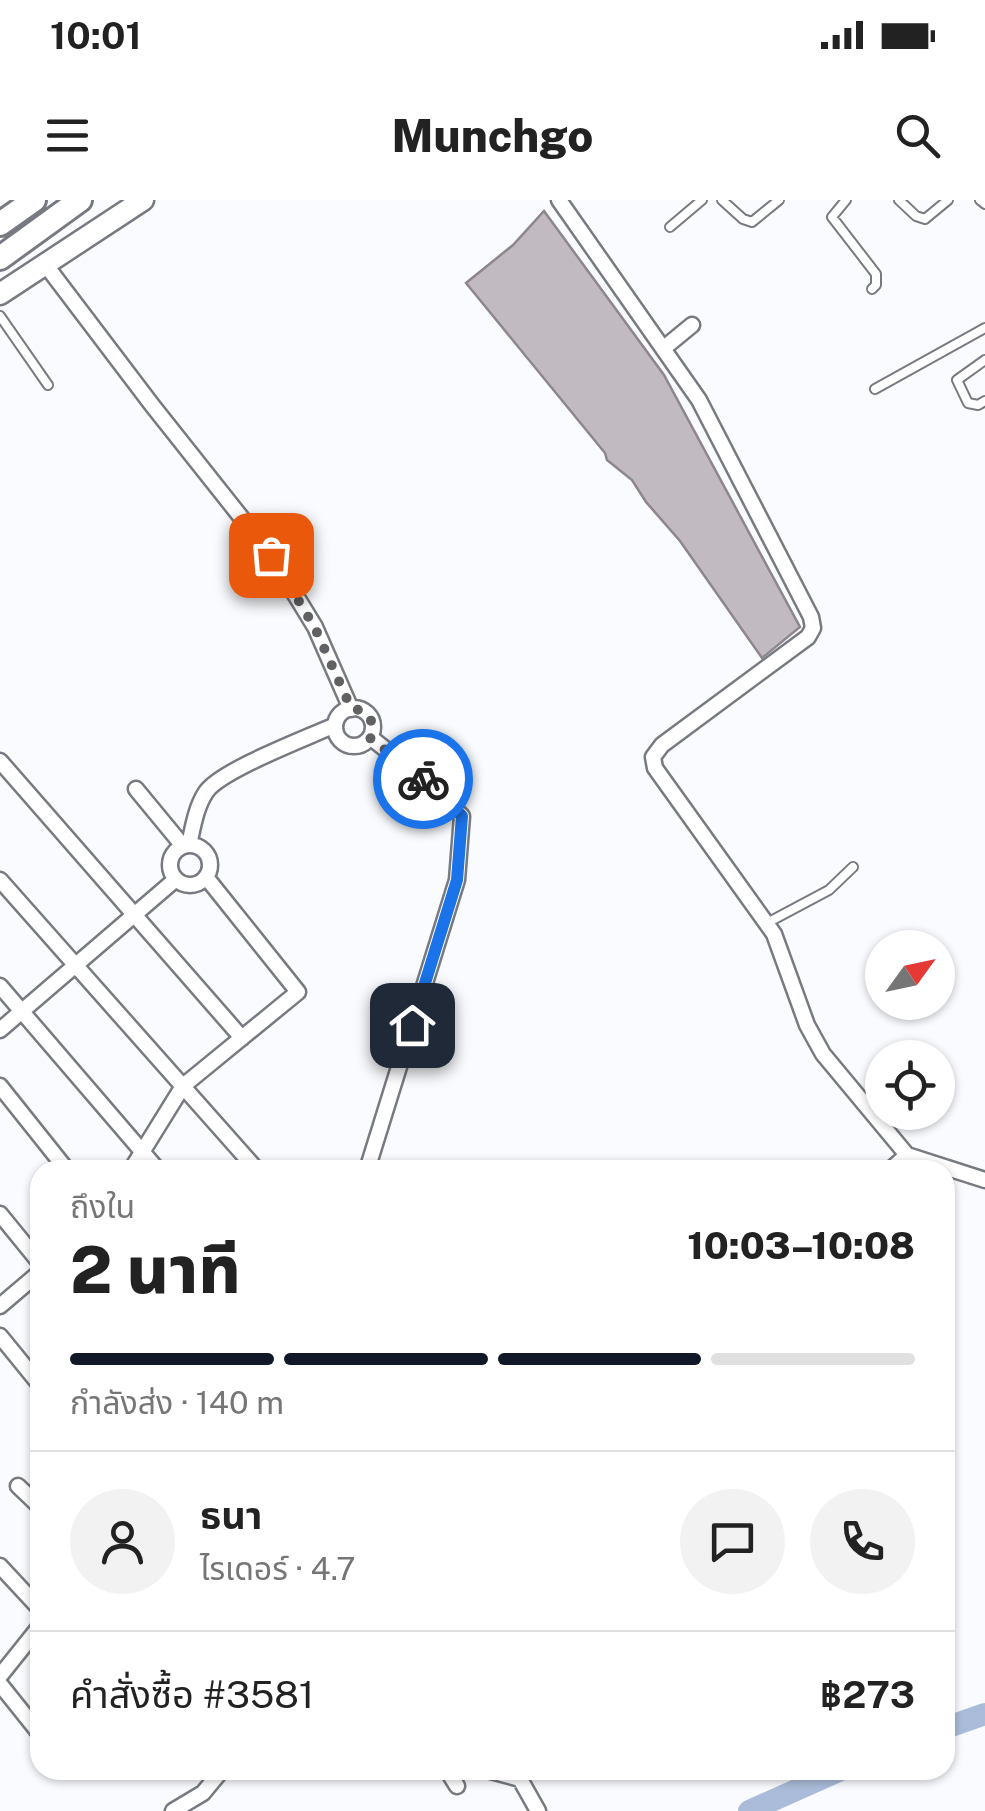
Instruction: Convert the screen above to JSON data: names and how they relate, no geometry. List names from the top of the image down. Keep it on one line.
{"north":"top right","page":{"status":"10:01","header":"Munchgo","heading":["2 นาที","ถึงใน","10:03–10:08"],"panel":["ธนา","ไรเดอร์ · 4.7","คำสั่งซื้อ #3581","฿273"],"bar":"กำลังส่ง · 140 m"}}
